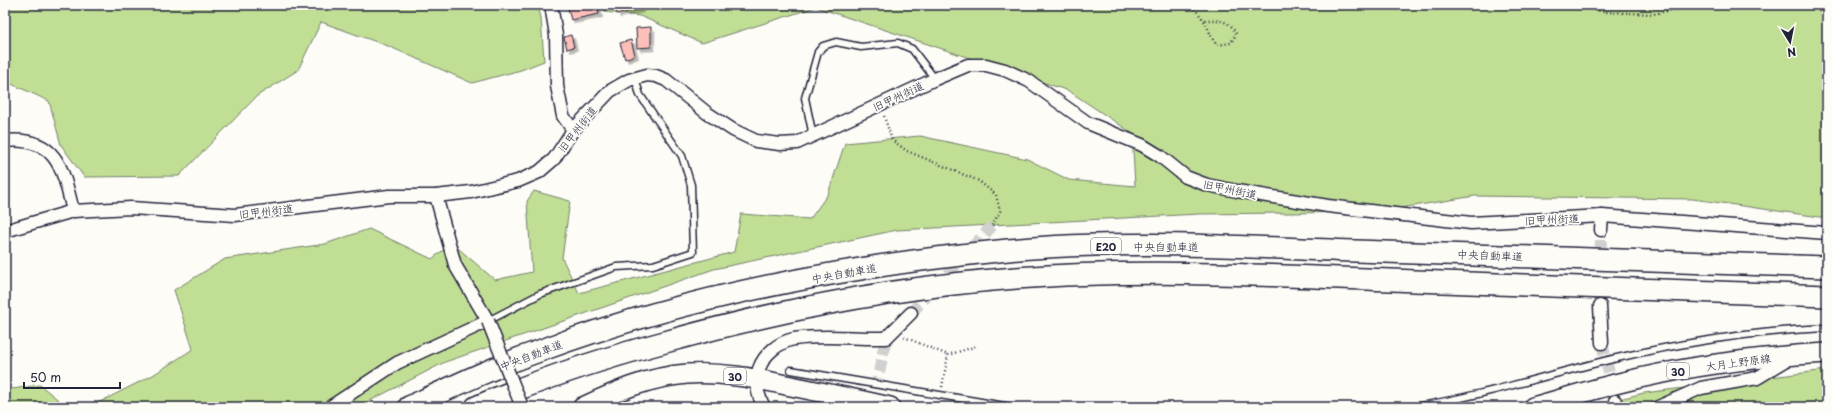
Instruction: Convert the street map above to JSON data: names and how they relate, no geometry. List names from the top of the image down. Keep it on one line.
{"streets":{"highway":["E20","中央自動車道"],"main road":["大月上野原線","30"],"street":["旧甲州街道"]},"scale_bar":"50 m","north":"bottom"}
